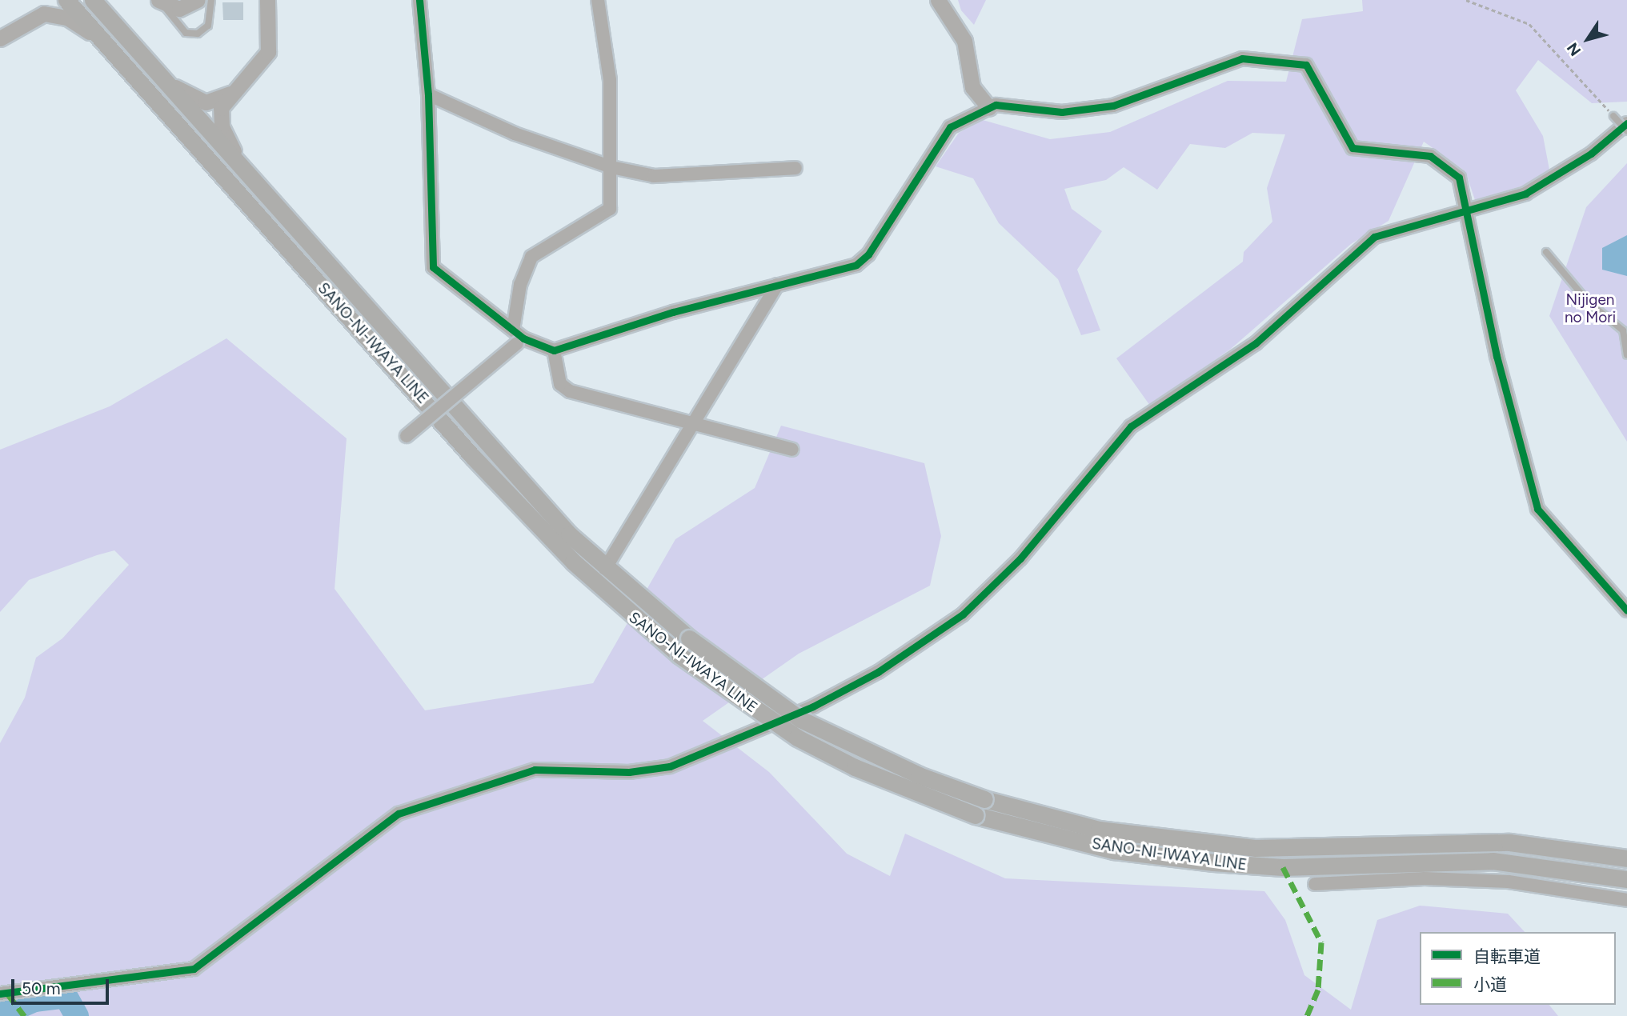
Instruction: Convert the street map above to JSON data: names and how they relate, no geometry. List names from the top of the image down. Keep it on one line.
{"streets":{"main road":["SANO-NI-IWAYA LINE"]},"parks":["Nijigen no Mori"],"legend":["自転車道","小道"],"scale_bar":"50 m","north":"bottom left"}
